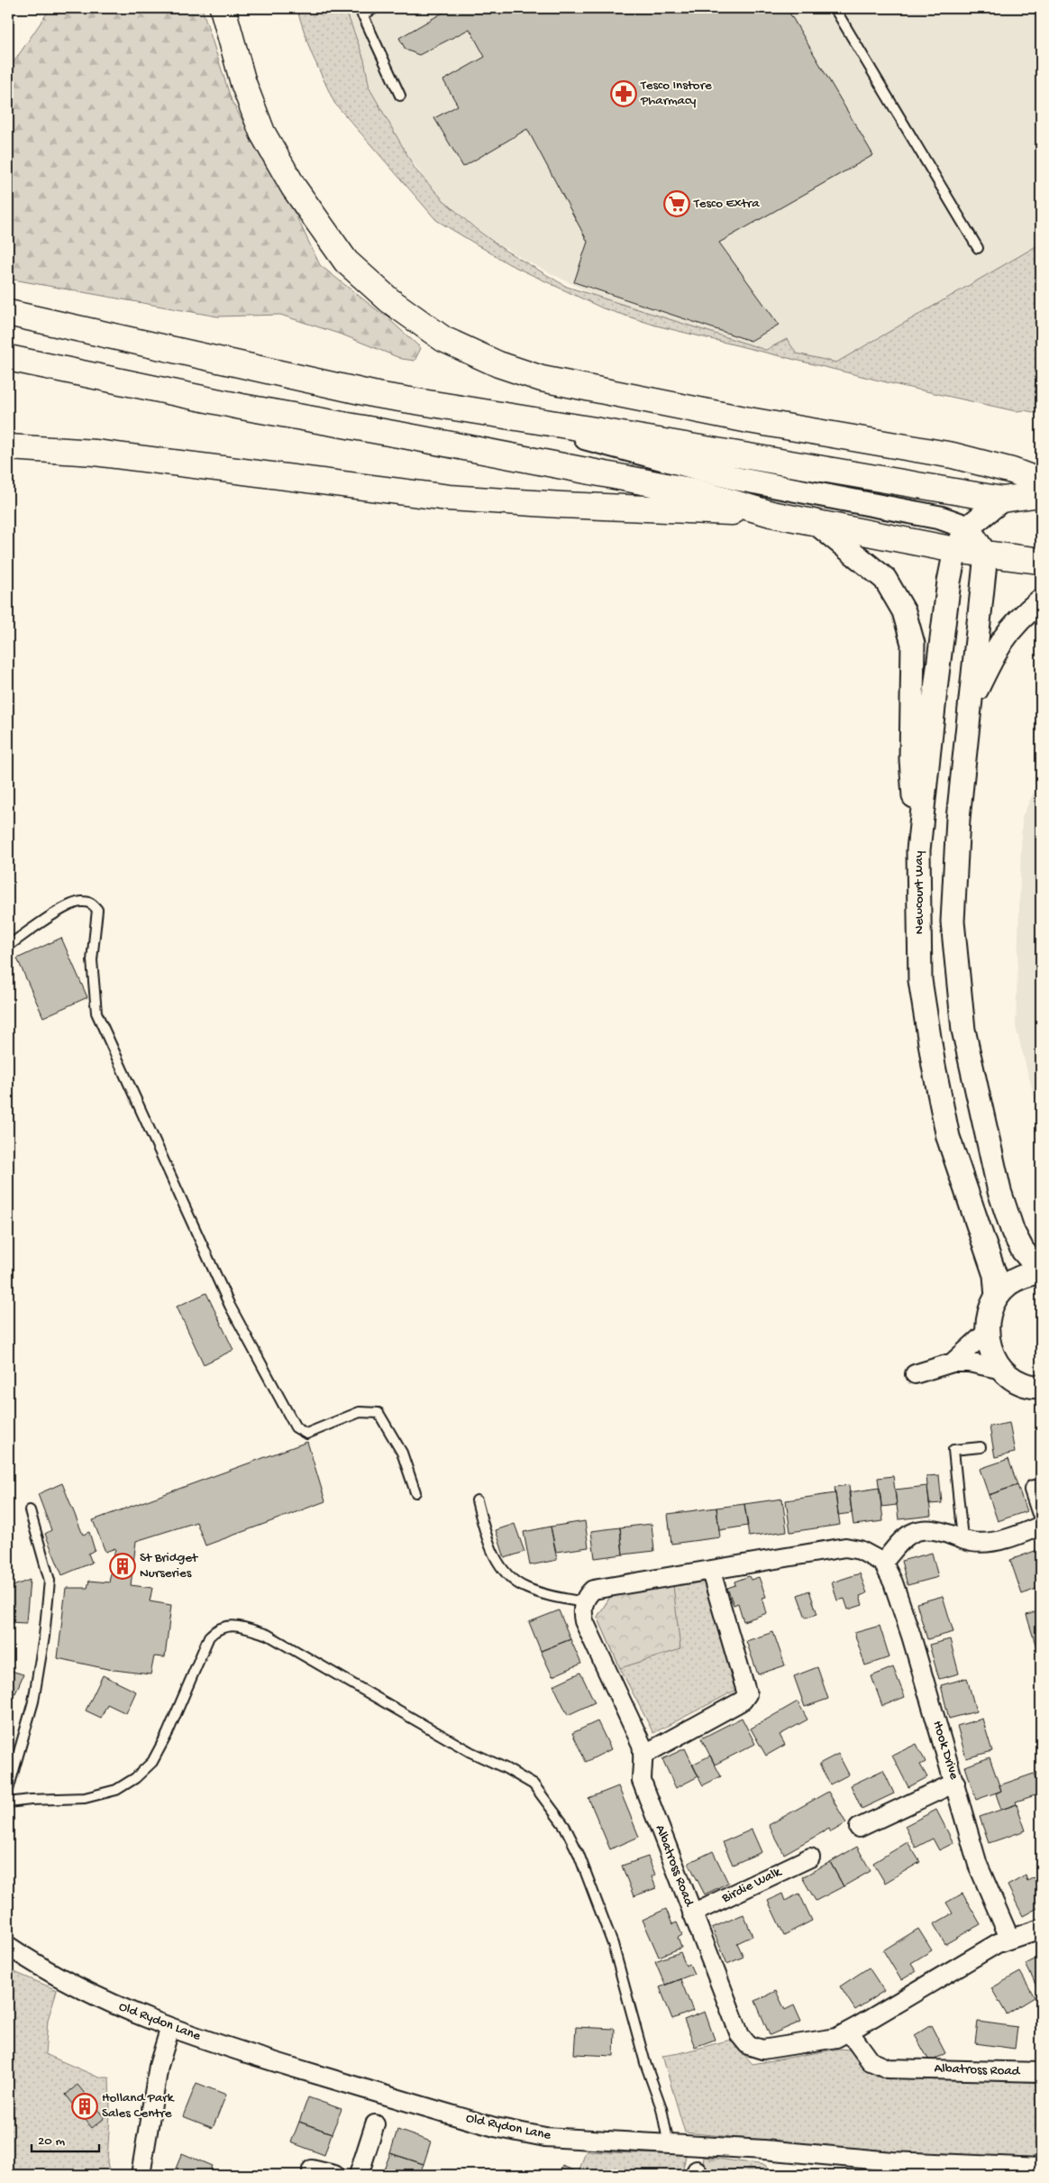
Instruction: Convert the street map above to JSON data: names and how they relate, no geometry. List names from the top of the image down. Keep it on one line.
{"streets":{"street":["Newcourt Way","Hook Drive","Albatross Road","Birdie Walk","Old Rydon Lane"]},"crossings":[["Hook Drive","Albatross Road"],["Albatross Road","Birdie Walk"]],"places":{"pharmacy":["Tesco Instore Pharmacy"],"supermarket":["Tesco Extra"],"building":["St Bridget Nurseries","Holland Park Sales Centre"]},"scale_bar":"20 m"}
